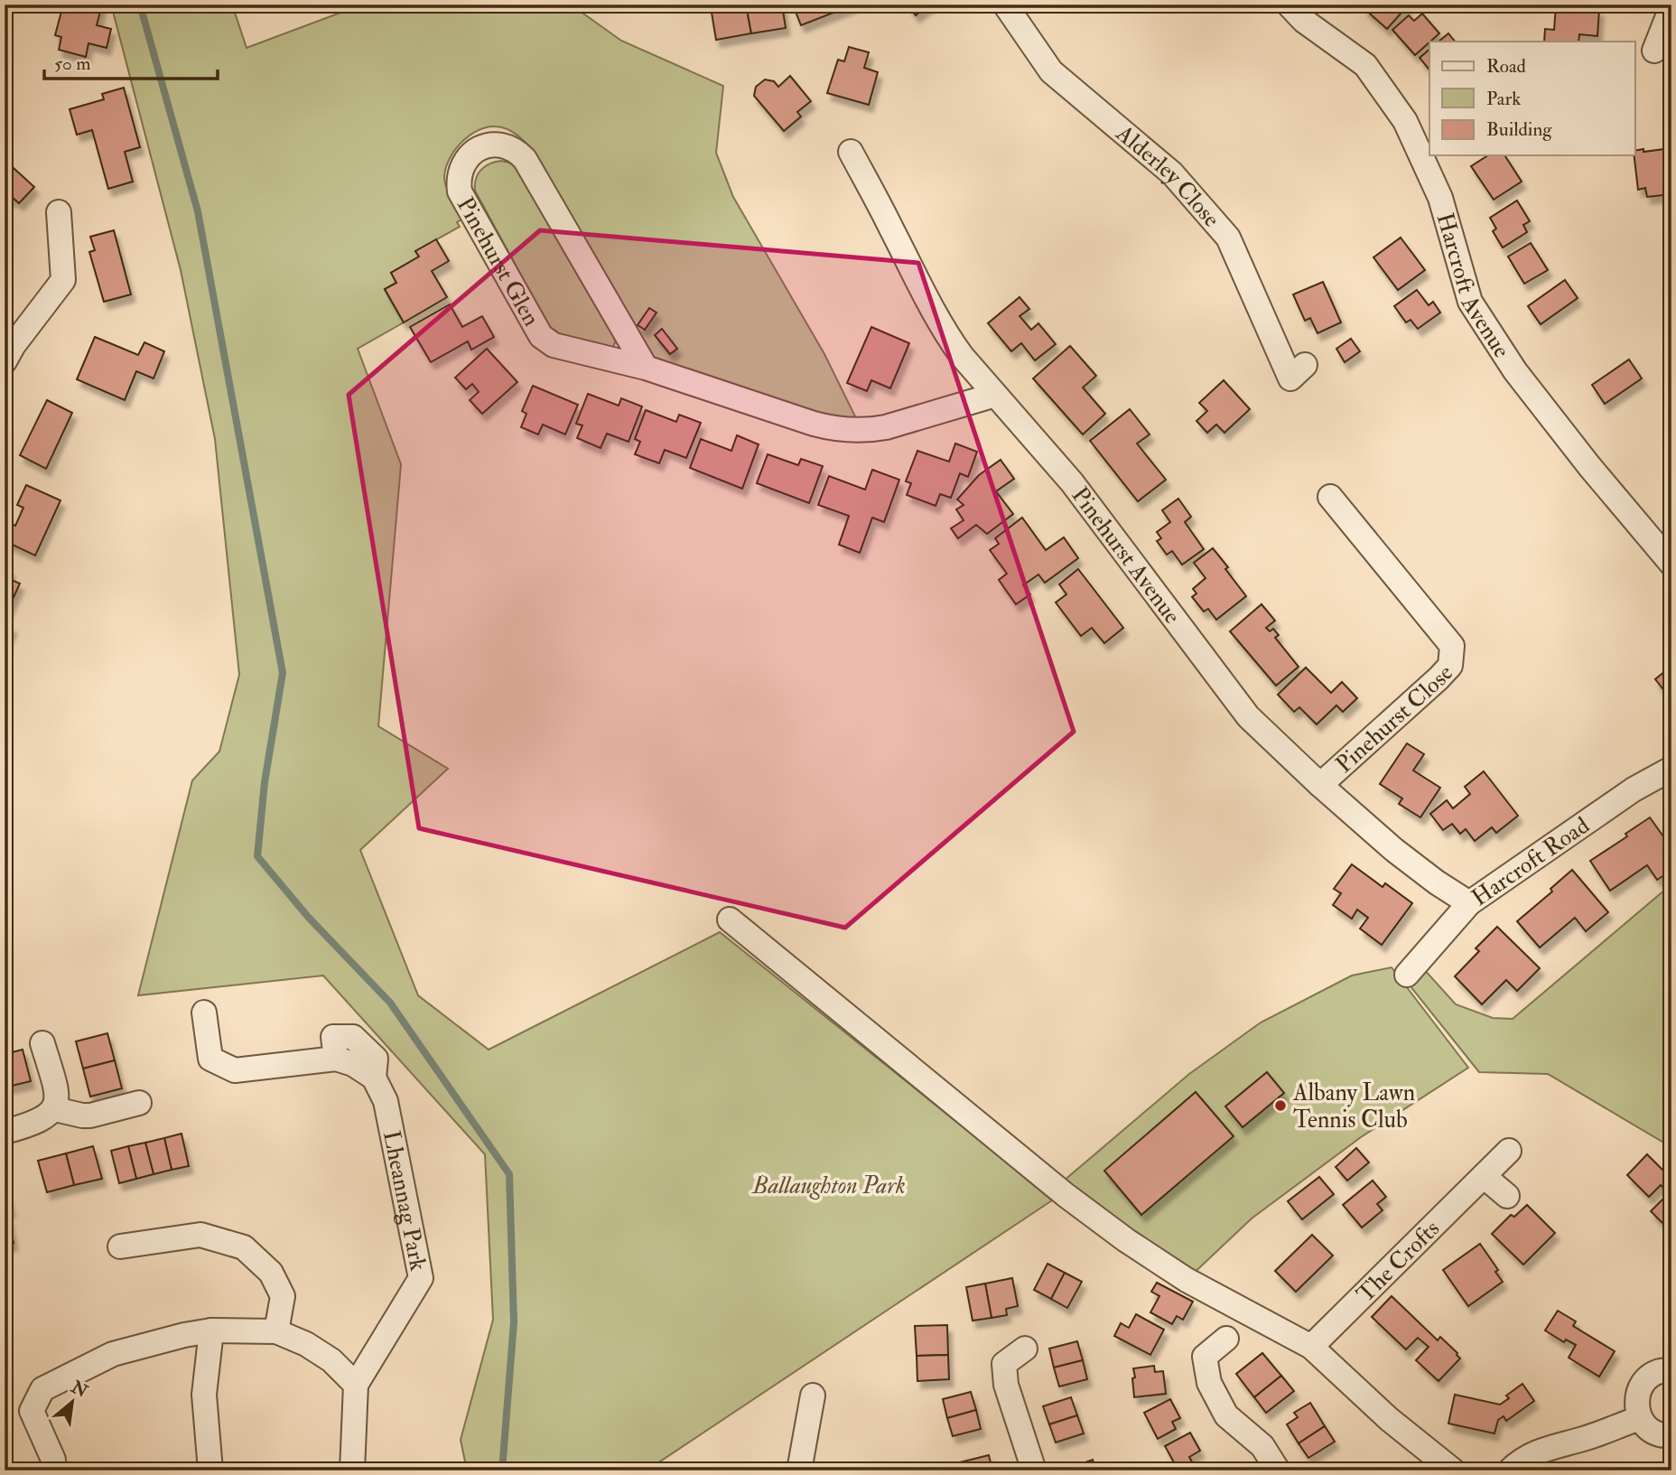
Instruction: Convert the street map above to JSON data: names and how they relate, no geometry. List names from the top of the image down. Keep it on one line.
{"streets":{"street":["Alderley Close","Pinehurst Glen","Harcroft Avenue","Pinehurst Avenue","Pinehurst Close","Harcroft Road","Lheannag Park","The Crofts"]},"crossings":[["Pinehurst Glen","Pinehurst Avenue"],["Pinehurst Avenue","Pinehurst Close"],["Pinehurst Avenue","Harcroft Road"]],"parks":["Ballaughton Park"],"places":["Albany Lawn Tennis Club"],"legend":["Road","Park","Building"],"scale_bar":"50 m","north":"top right"}
